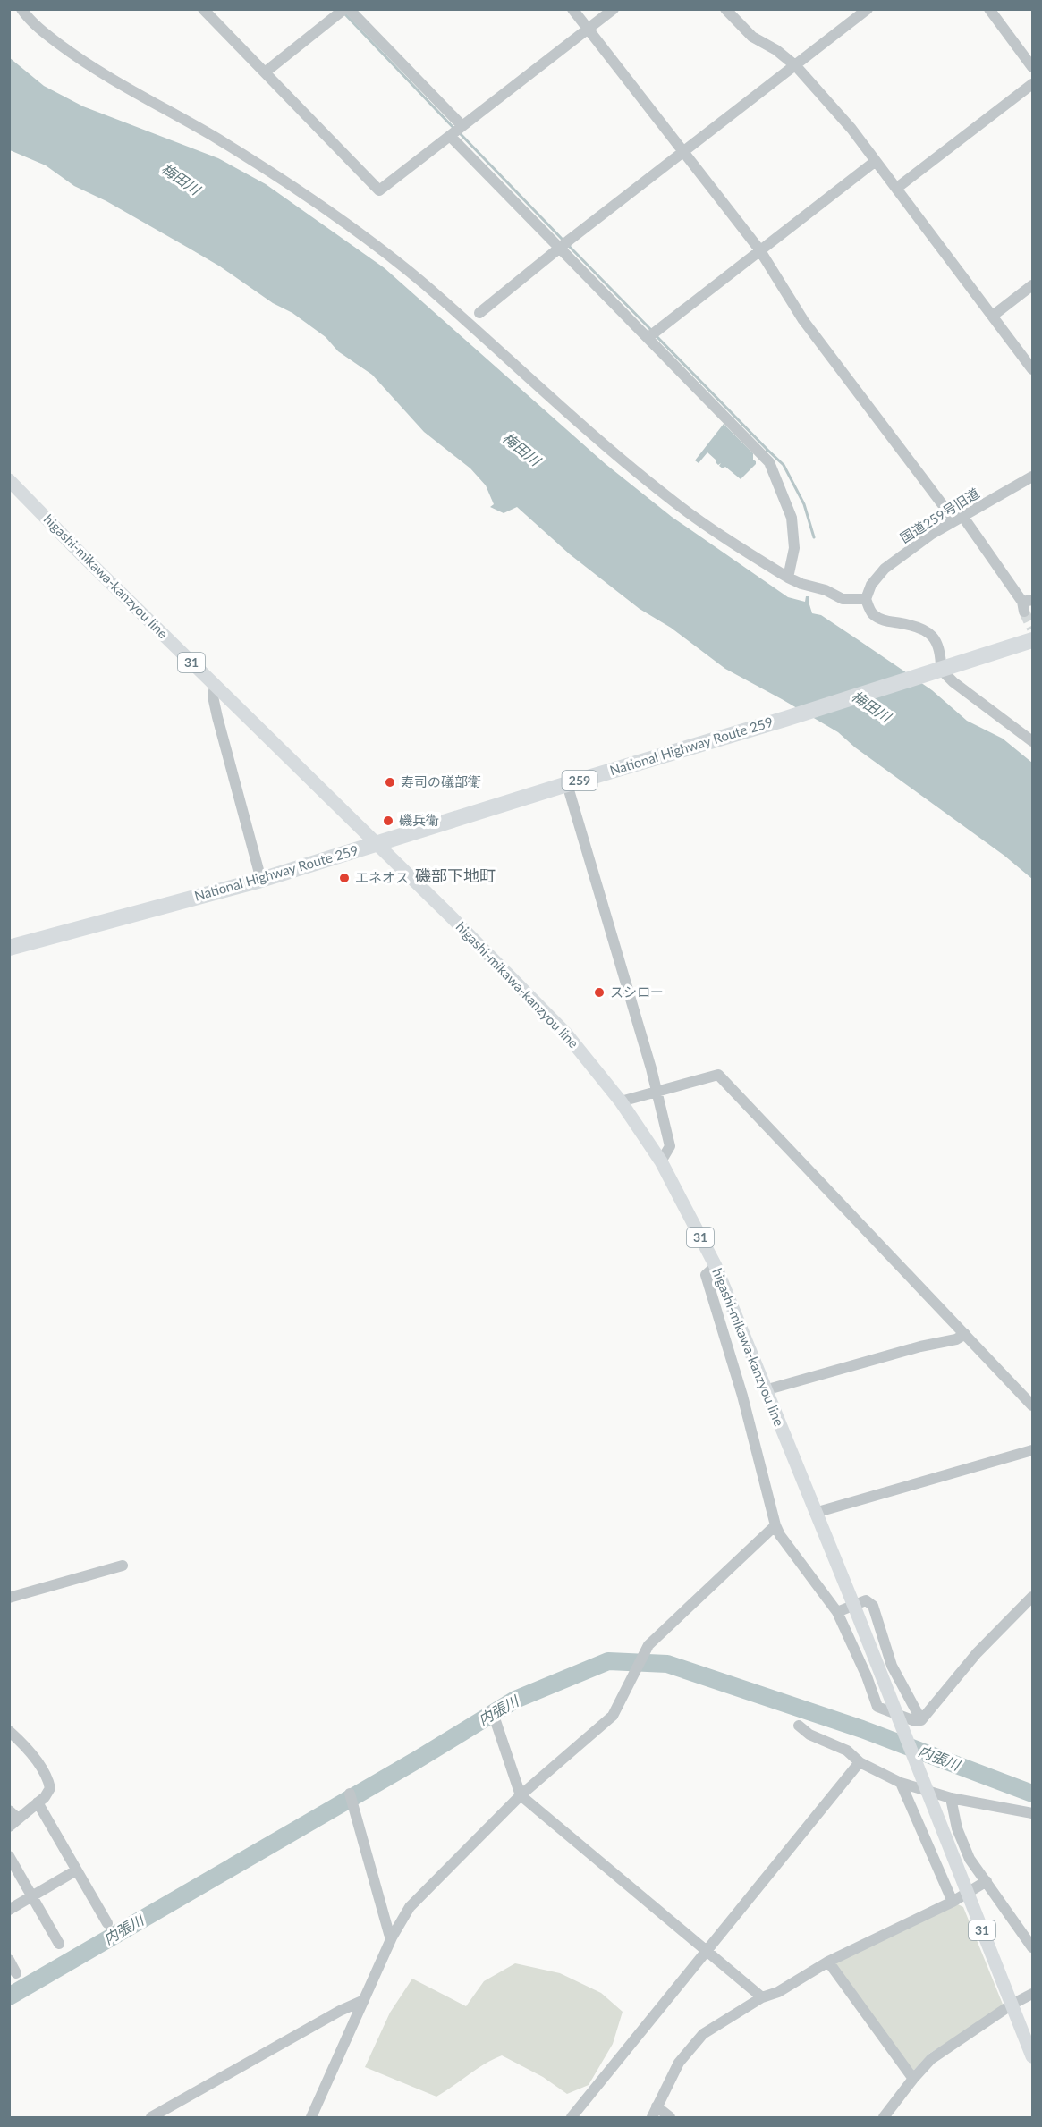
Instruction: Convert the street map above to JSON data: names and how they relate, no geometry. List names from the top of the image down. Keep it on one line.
{"streets":{"highway":["National Highway Route 259","259"],"main road":["higashi-mikawa-kanzyou line","31"],"street":["国道259号旧道"]},"crossings":[["higashi-mikawa-kanzyou line","National Highway Route 259"]],"districts":["磯部下地町"],"water":["梅田川","内張川"],"places":["寿司の礒部衛","磯兵衛","エネオス","スシロー"]}
